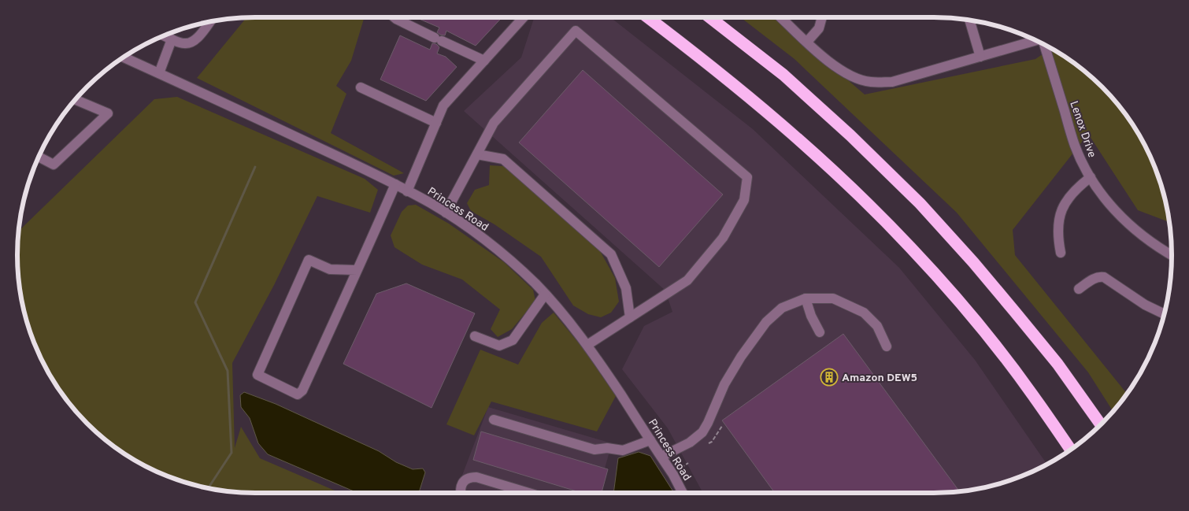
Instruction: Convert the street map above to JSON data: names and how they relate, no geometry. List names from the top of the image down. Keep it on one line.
{"streets":{"street":["Lenox Drive","Princess Road"]},"places":{"building":["Amazon DEW5"]}}
